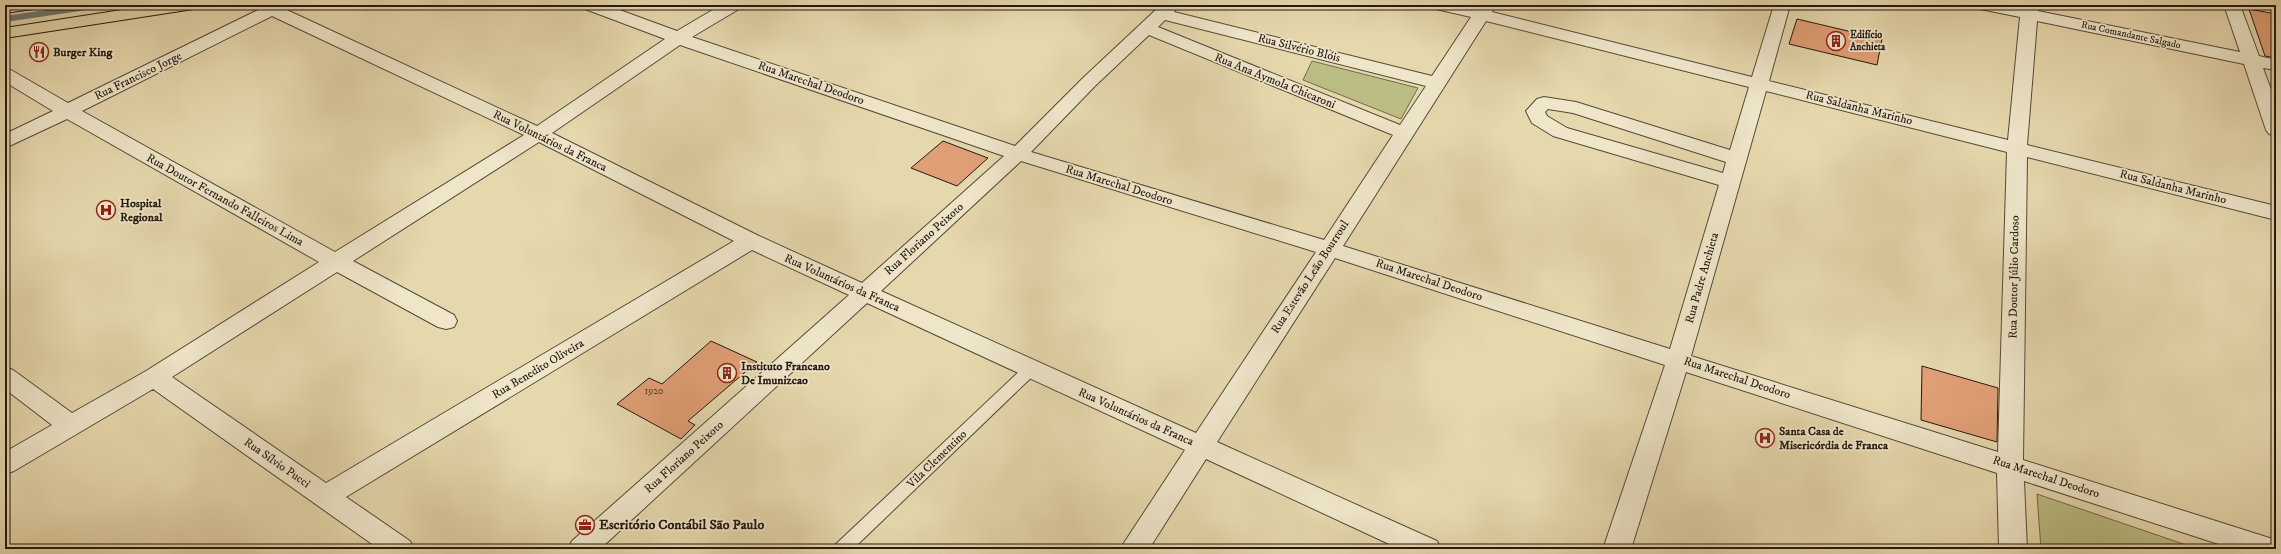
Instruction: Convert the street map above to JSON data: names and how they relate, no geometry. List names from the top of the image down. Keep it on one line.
{"streets":{"street":["Rua Comandante Salgado","Rua Silvério Blóis","Rua Francisco Jorge","Rua Ana Aymola Chicaroni","Rua Marechal Deodoro","Rua Saldanha Marinho","Rua Voluntários da Franca","Rua Doutor Fernando Falleiros Lima","Rua Floriano Peixoto","Rua Estevão Leão Bourroul","Rua Doutor Júlio Cardoso","Rua Padre Anchieta","Rua Benedito Oliveira","Rua Sílvio Pucci"],"lane":["Vila Clementino"]},"crossings":[["Rua Comandante Salgado","Rua Doutor Júlio Cardoso"],["Rua Silvério Blóis","Rua Floriano Peixoto"],["Rua Silvério Blóis","Rua Estevão Leão Bourroul"],["Rua Francisco Jorge","Rua Voluntários da Franca"],["Rua Francisco Jorge","Rua Doutor Fernando Falleiros Lima"],["Rua Ana Aymola Chicaroni","Rua Floriano Peixoto"],["Rua Ana Aymola Chicaroni","Rua Estevão Leão Bourroul"],["Rua Marechal Deodoro","Rua Floriano Peixoto"],["Rua Marechal Deodoro","Rua Estevão Leão Bourroul"],["Rua Marechal Deodoro","Rua Doutor Júlio Cardoso"],["Rua Marechal Deodoro","Rua Padre Anchieta"],["Rua Saldanha Marinho","Rua Estevão Leão Bourroul"],["Rua Saldanha Marinho","Rua Doutor Júlio Cardoso"],["Rua Saldanha Marinho","Rua Padre Anchieta"],["Rua Voluntários da Franca","Rua Floriano Peixoto"],["Rua Voluntários da Franca","Rua Estevão Leão Bourroul"],["Rua Voluntários da Franca","Rua Benedito Oliveira"],["Rua Voluntários da Franca","Vila Clementino"],["Rua Benedito Oliveira","Rua Sílvio Pucci"]],"places":{"building":["Edifício Anchieta","Instituto Francano De Imunizcao"],"restaurant":["Burger King"],"hospital":["Hospital Regional","Santa Casa de Misericórdia de Franca"],"office":["Escritório Contábil São Paulo"]},"house_numbers":["1920"]}
